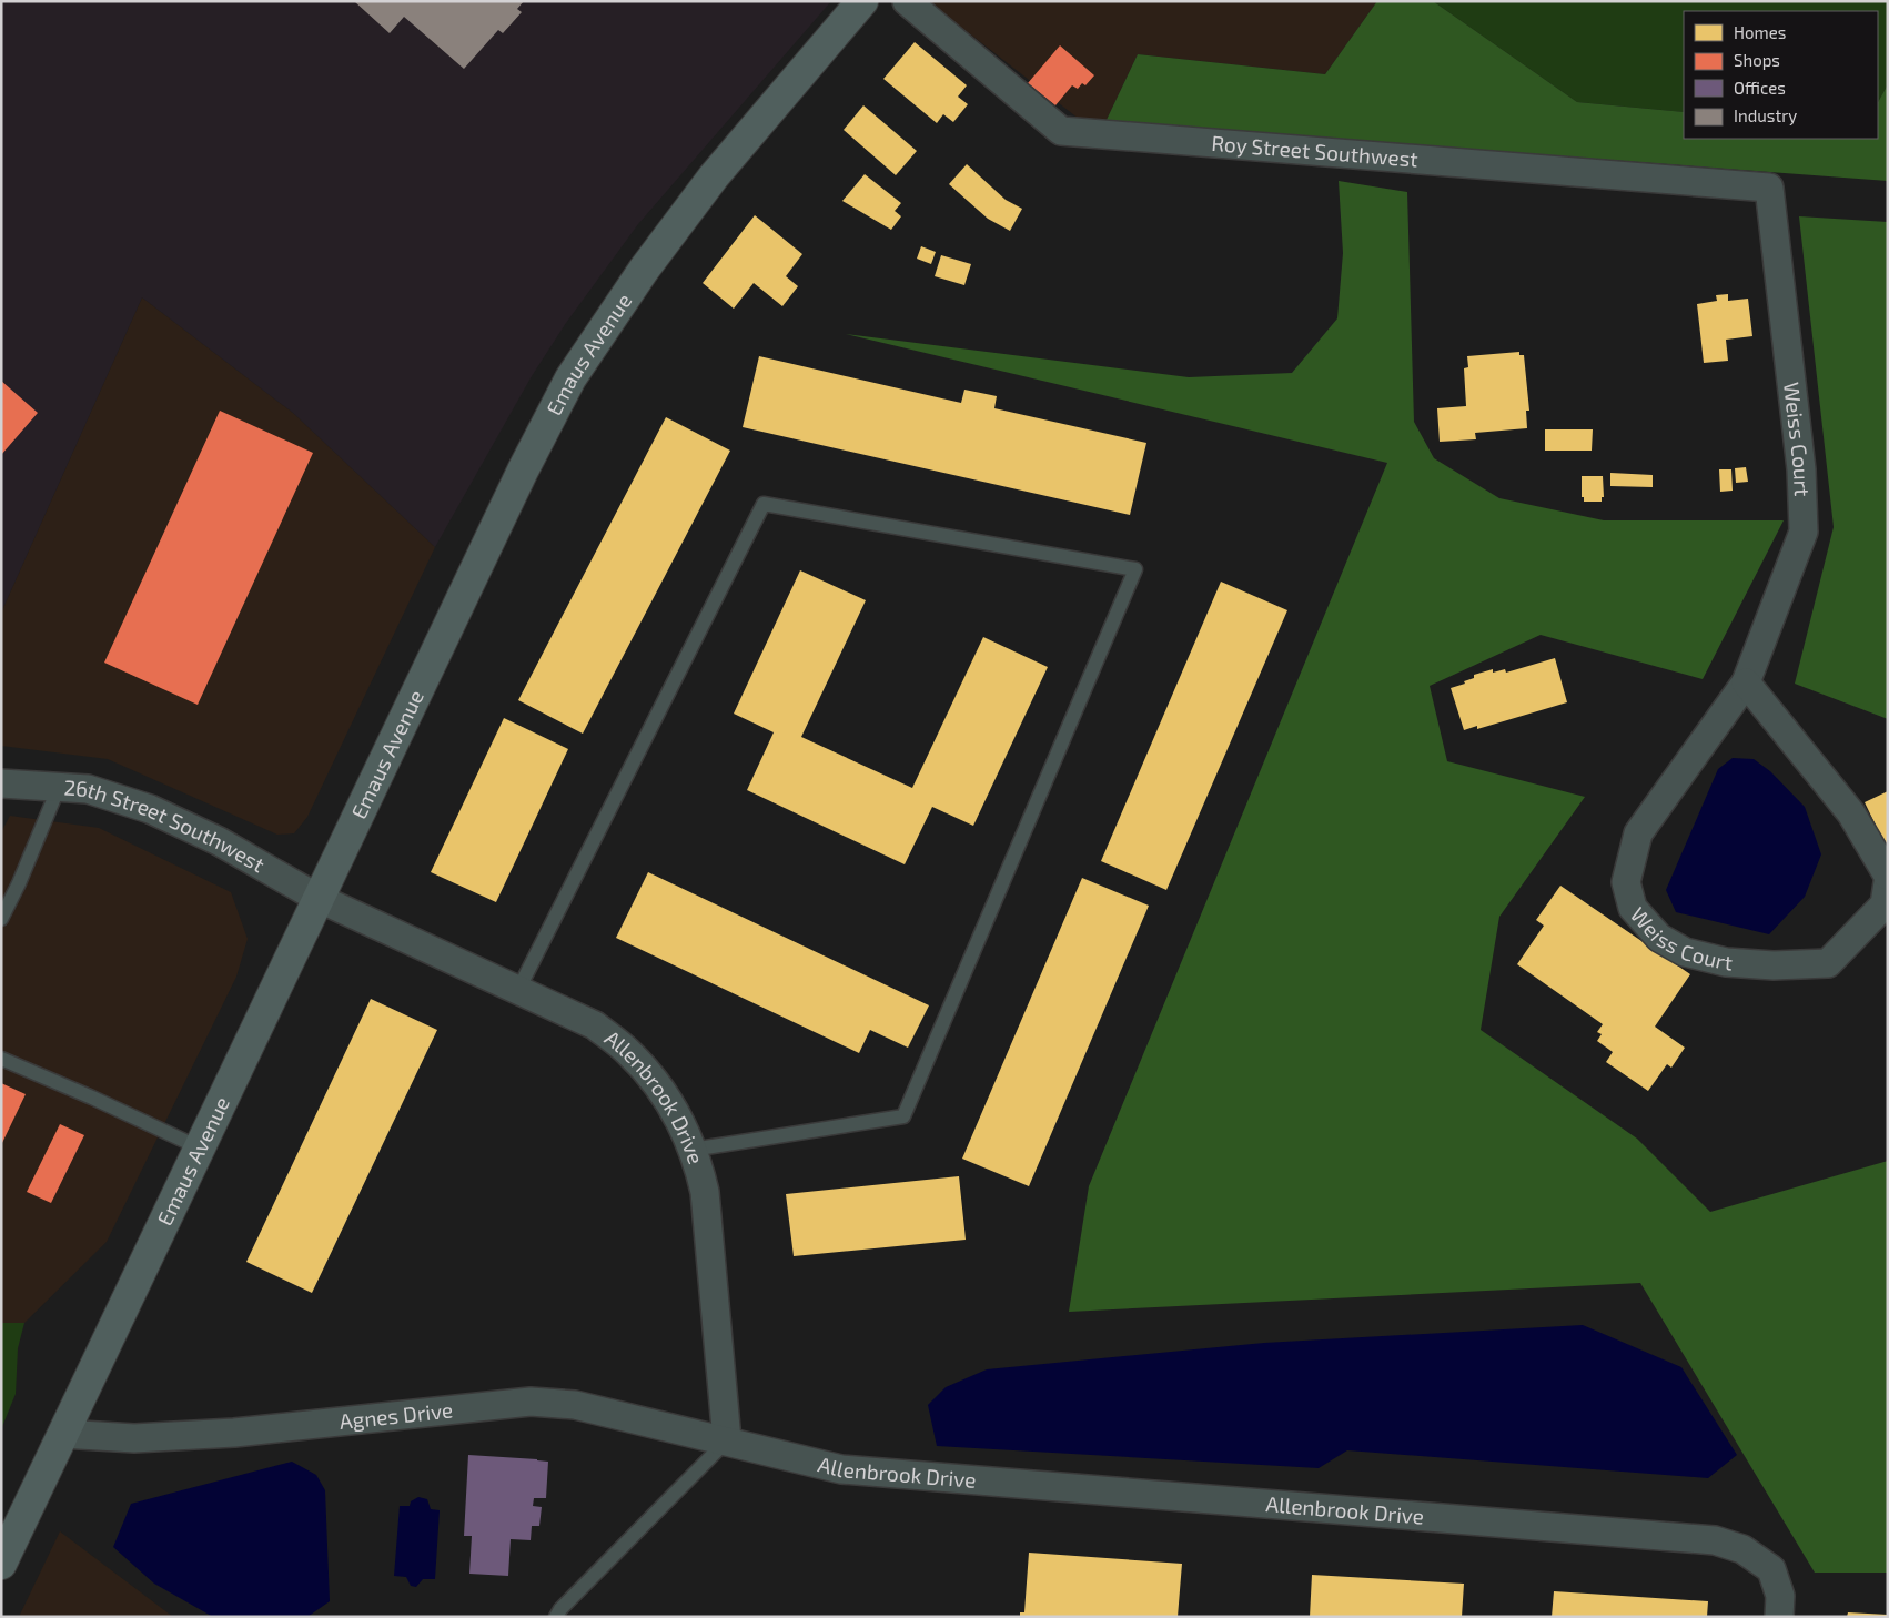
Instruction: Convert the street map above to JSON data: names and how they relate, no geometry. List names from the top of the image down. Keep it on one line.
{"streets":{"main road":["Emaus Avenue"],"street":["Roy Street Southwest","Weiss Court","26th Street Southwest","Allenbrook Drive","Agnes Drive"]},"crossings":[["Roy Street Southwest","Weiss Court"],["Emaus Avenue","26th Street Southwest"],["Emaus Avenue","Allenbrook Drive"],["Emaus Avenue","Agnes Drive"],["26th Street Southwest","Allenbrook Drive"],["Allenbrook Drive","Agnes Drive"]],"legend":["Homes","Shops","Offices","Industry"]}
